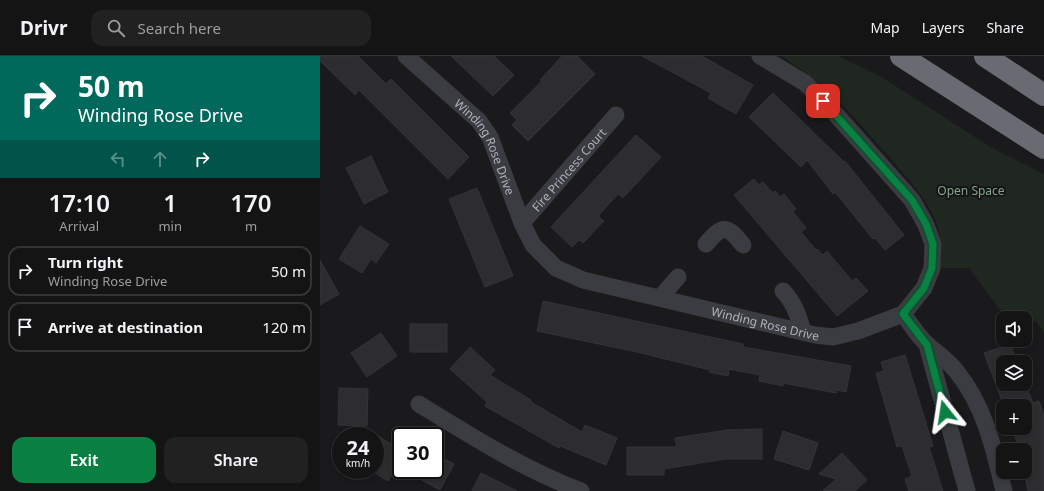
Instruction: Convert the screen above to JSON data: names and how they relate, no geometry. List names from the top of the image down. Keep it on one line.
{"streets":{"street":["Winding Rose Drive","Fire Princess Court"]},"crossings":[["Winding Rose Drive","Fire Princess Court"]],"parks":["Open Space"],"page":{"header":"Drivr","search":"Search here","nav":["Map","Layers","Share"],"turn":["50 m","Winding Rose Drive"],"eta":["17:10","Arrival","1","min","170","m"],"list":[{"name":"Turn right","note":"Winding Rose Drive","value":"50 m"},{"name":"Arrive at destination","value":"120 m"}],"map_buttons":["+","−"],"speed":"24 km/h","limit":"30","buttons":["Exit","Share"]}}
